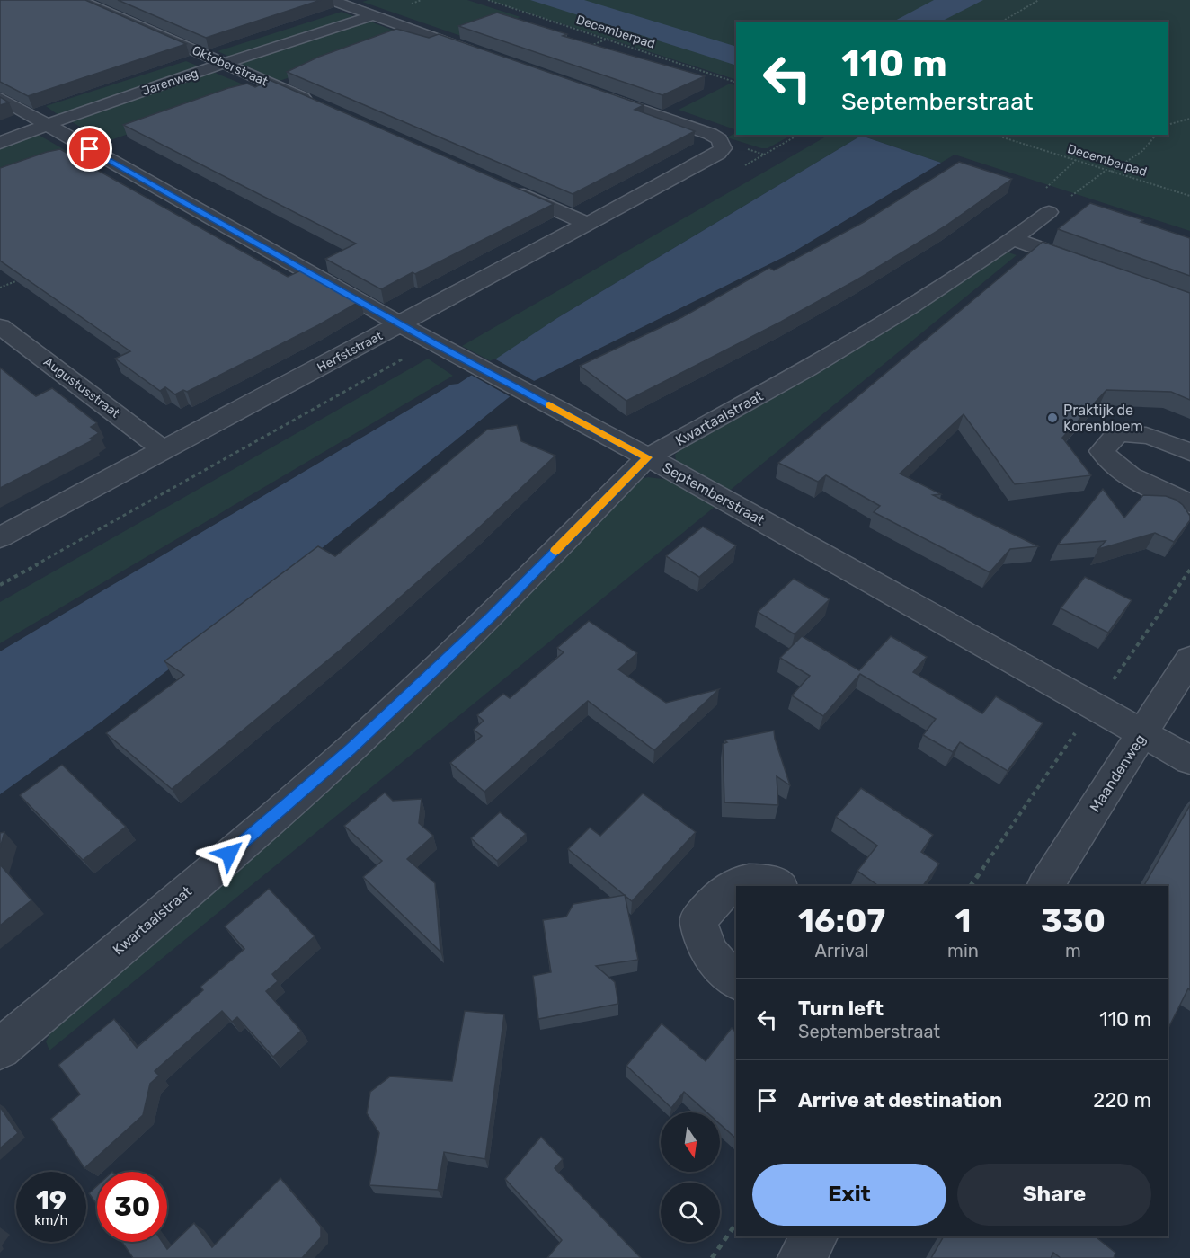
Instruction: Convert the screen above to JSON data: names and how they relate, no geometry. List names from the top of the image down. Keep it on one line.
{"streets":{"street":["Oktoberstraat","Jarenweg","Herfststraat","Augustusstraat","Kwartaalstraat","Septemberstraat","Maandenweg"],"path":["Decemberpad"]},"crossings":[["Oktoberstraat","Jarenweg"],["Jarenweg","Septemberstraat"],["Herfststraat","Augustusstraat"],["Herfststraat","Septemberstraat"],["Kwartaalstraat","Septemberstraat"],["Septemberstraat","Maandenweg"]],"places":["Praktijk de Korenbloem"],"north":"bottom","page":{"turn":["110 m","Septemberstraat"],"eta":["16:07","Arrival","1","min","330","m"],"list":[{"name":"Turn left","note":"Septemberstraat","value":"110 m"},{"name":"Arrive at destination","value":"220 m"}],"buttons":["Exit","Share"],"speed":"19 km/h","limit":"30"}}
